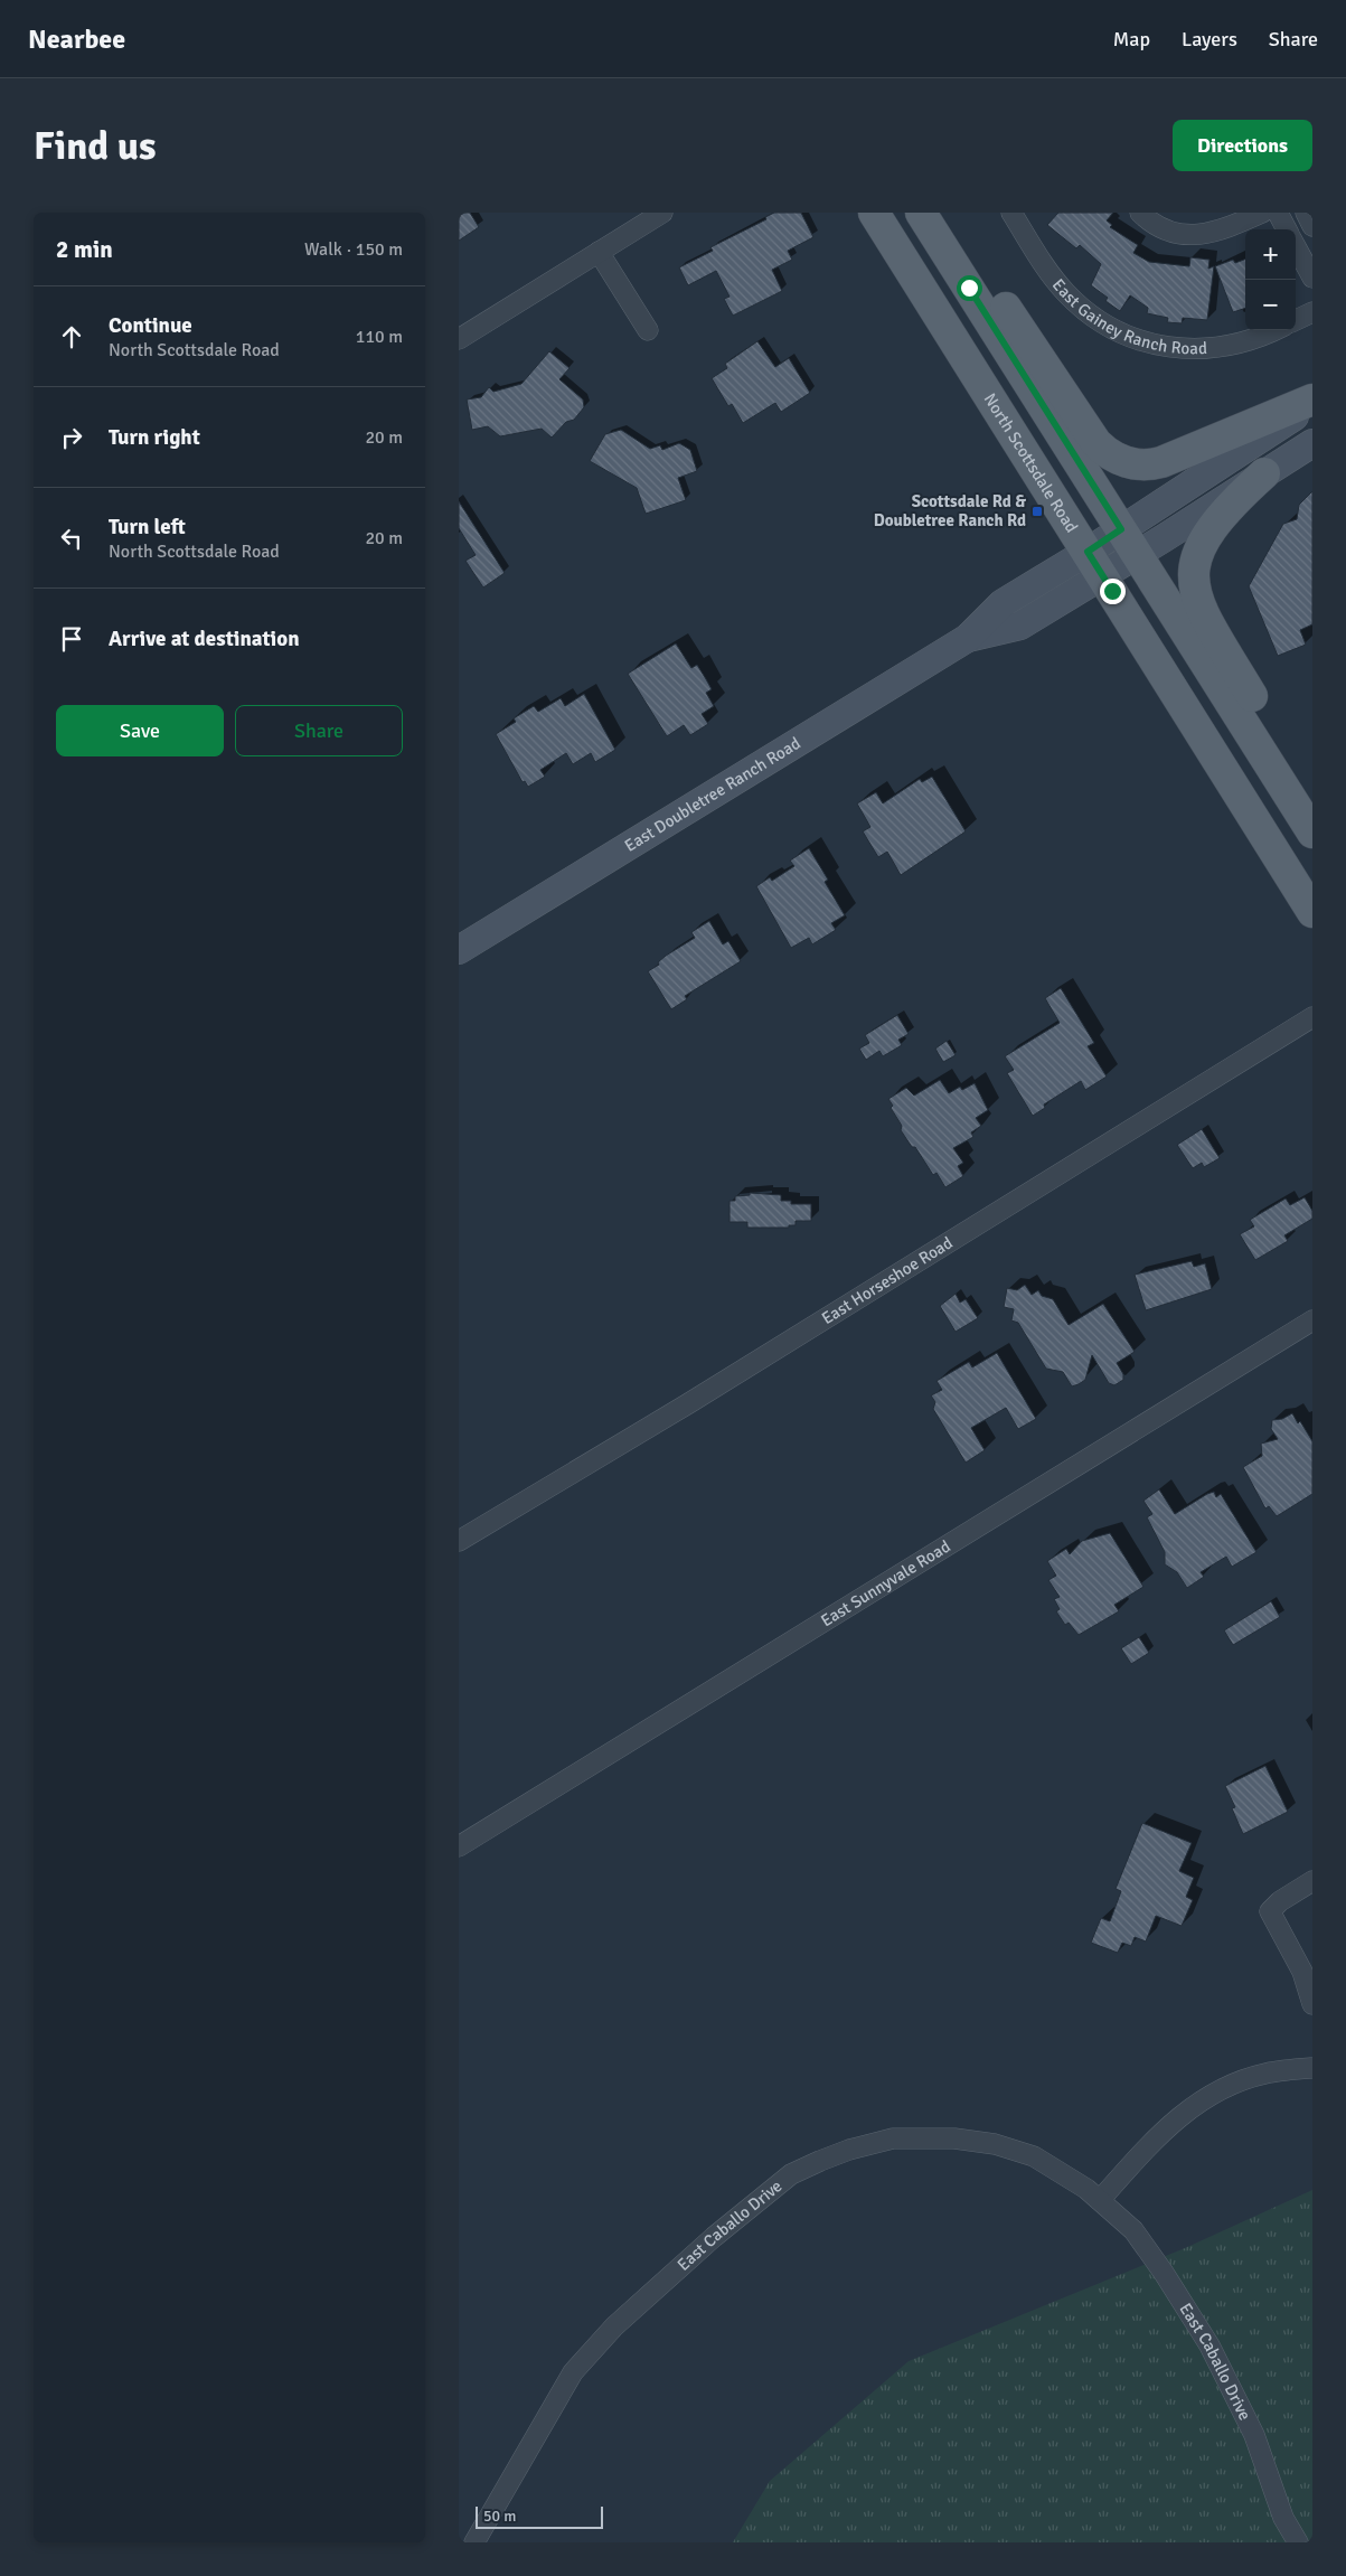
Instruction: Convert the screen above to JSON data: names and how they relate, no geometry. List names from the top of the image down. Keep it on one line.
{"streets":{"main road":["North Scottsdale Road","East Doubletree Ranch Road"],"street":["East Gainey Ranch Road","East Horseshoe Road","East Sunnyvale Road","East Caballo Drive"]},"crossings":[["North Scottsdale Road","East Doubletree Ranch Road"]],"places":{"transit":["Scottsdale Rd & Doubletree Ranch Rd"]},"scale_bar":"50 m","page":{"header":"Nearbee","nav":["Map","Layers","Share"],"buttons":["Directions",["Save","Share"]],"title":"Find us","heading":["2 min","Walk · 150 m"],"map_buttons":["+","−"],"list":[["Continue","North Scottsdale Road","110 m"],["Turn right","20 m"],["Turn left","North Scottsdale Road","20 m"],"Arrive at destination"],"scale":"50 m"}}
